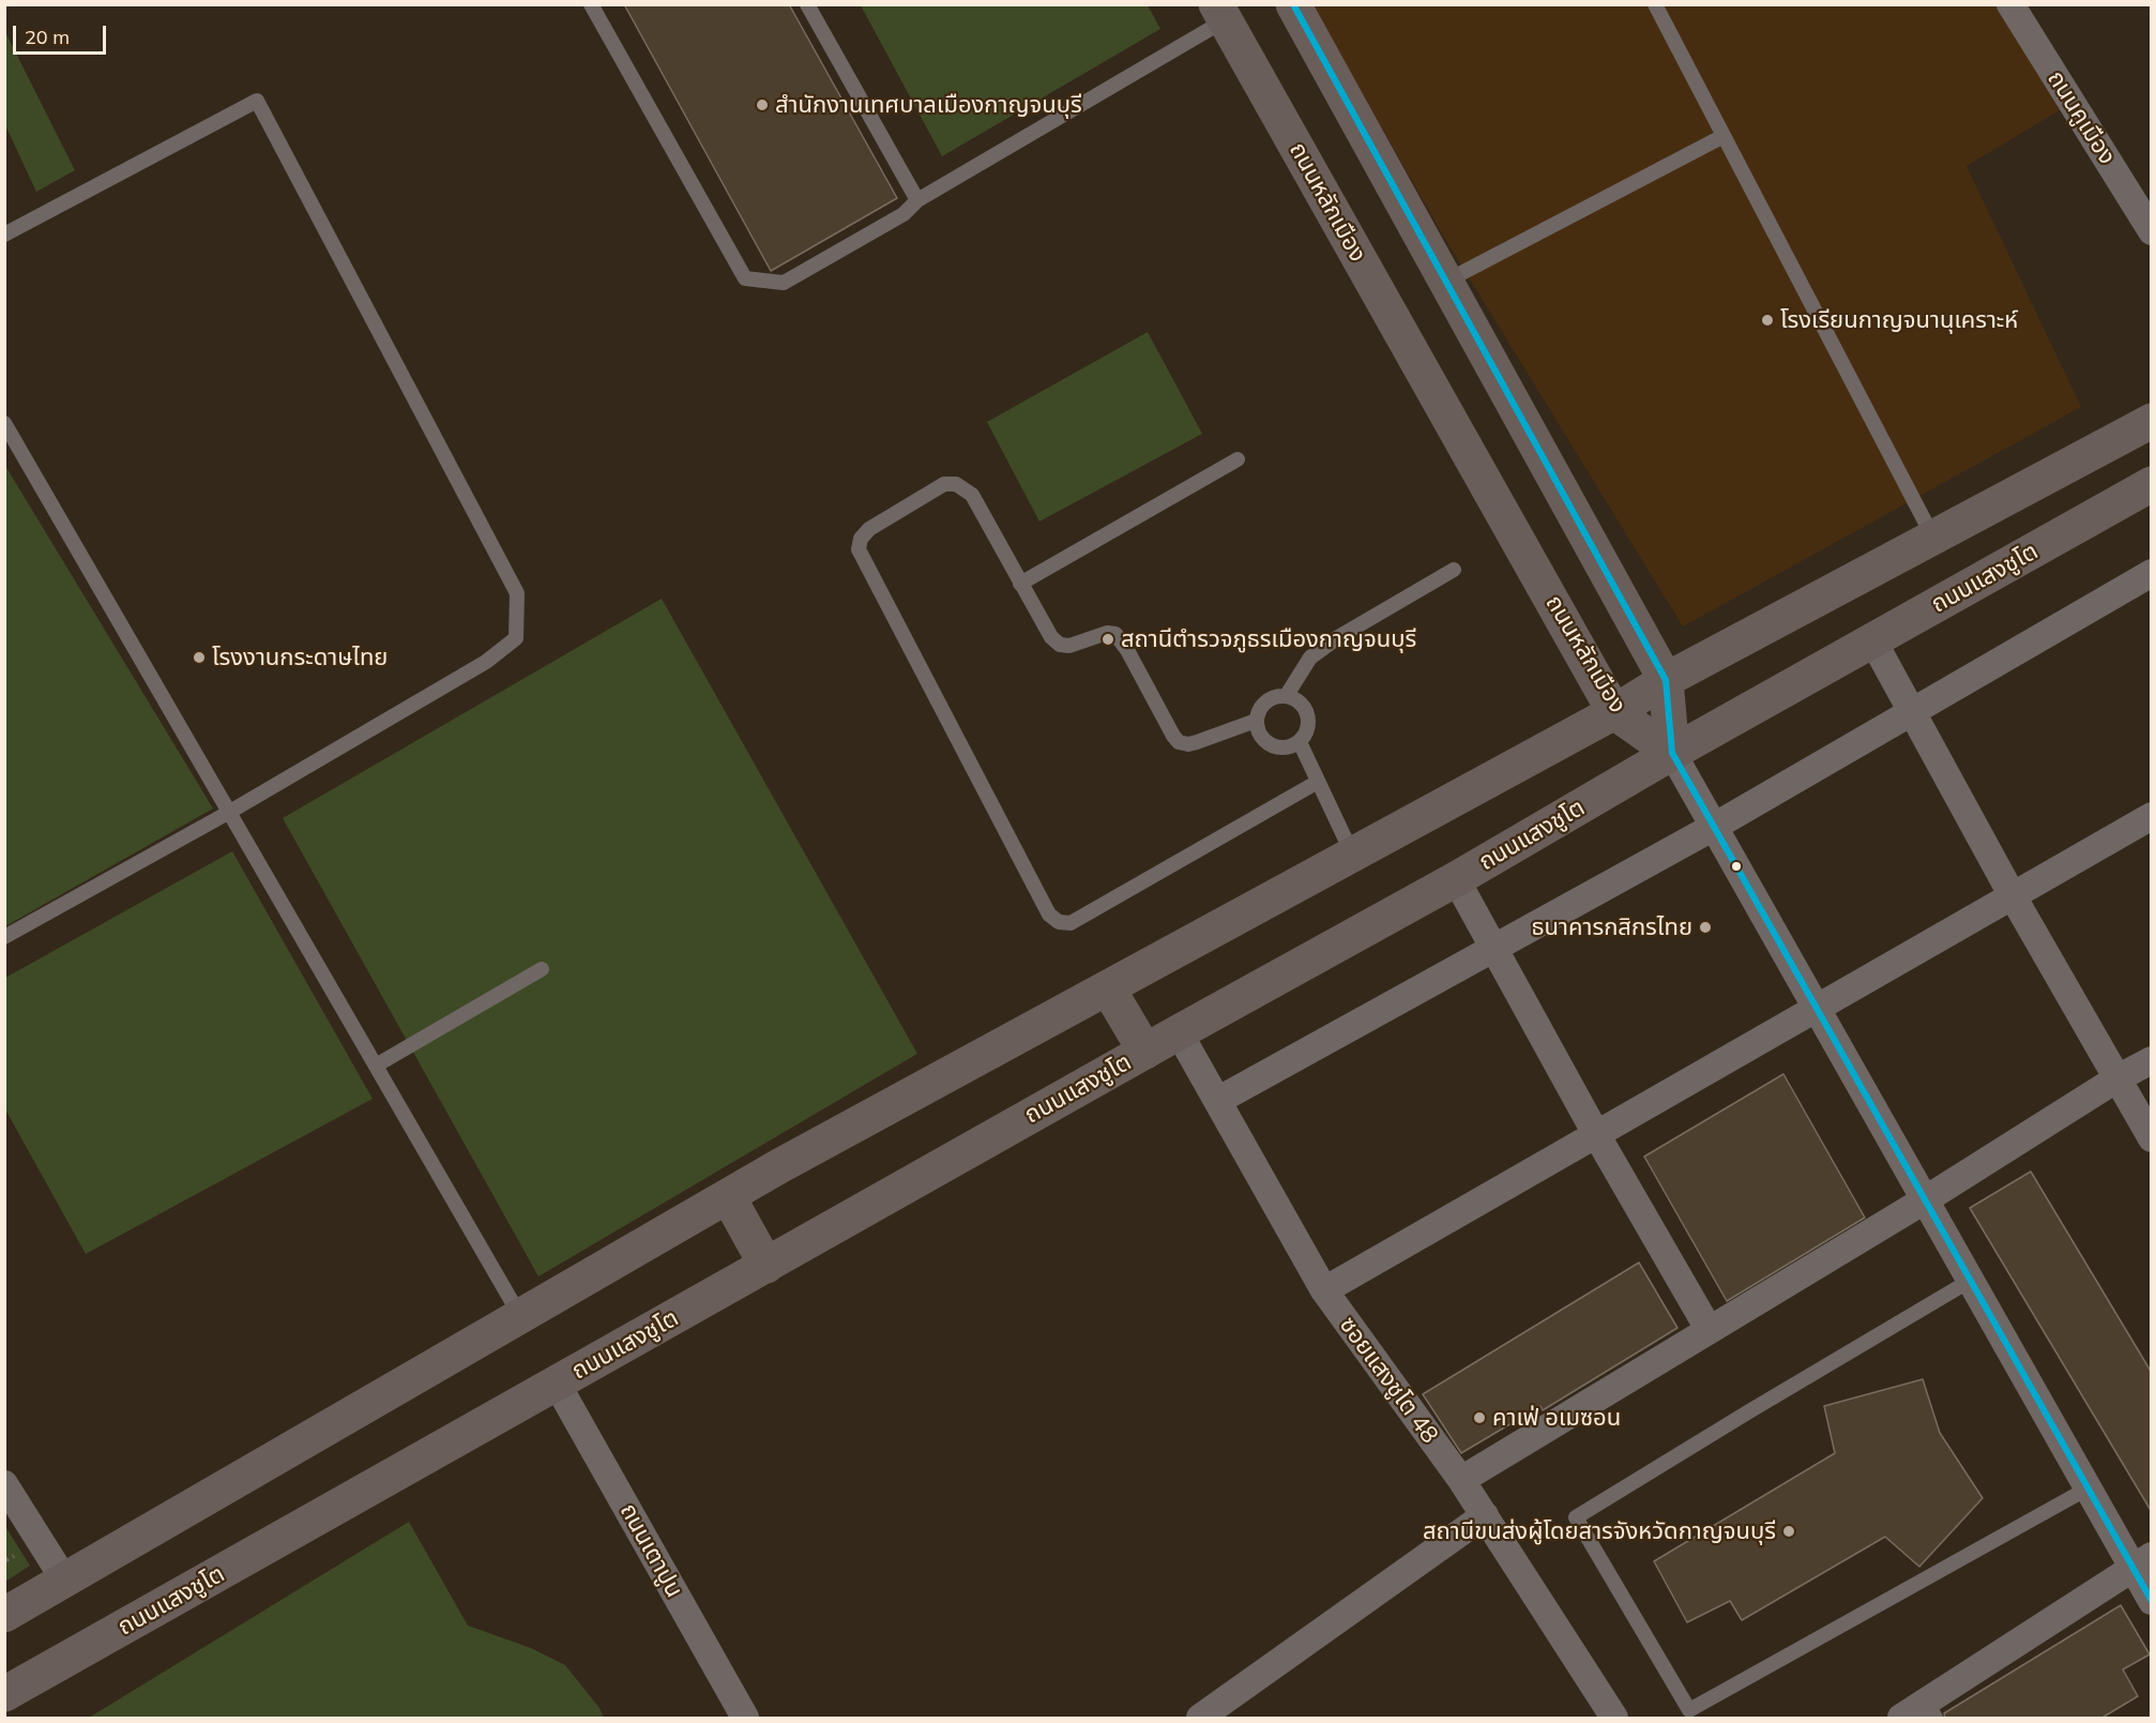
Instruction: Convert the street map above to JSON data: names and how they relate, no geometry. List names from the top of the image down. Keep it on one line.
{"streets":{"main road":["ถนนหลักเมือง","ถนนแสงชูโต"],"street":["ถนนคูเมือง","ซอยแสงชูโต 48","ถนนเตาปูน"]},"crossings":[["ถนนหลักเมือง","ถนนแสงชูโต"],["ถนนแสงชูโต","ซอยแสงชูโต 48"],["ถนนแสงชูโต","ถนนเตาปูน"]],"places":["สำนักงานเทศบาลเมืองกาญจนบุรี","โรงเรียนกาญจนานุเคราะห์","สถานีตำรวจภูธรเมืองกาญจนบุรี","โรงงานกระดาษไทย","ธนาคารกสิกรไทย","คาเฟ่ อเมซอน","สถานีขนส่งผู้โดยสารจังหวัดกาญจนบุรี"],"scale_bar":"20 m"}
